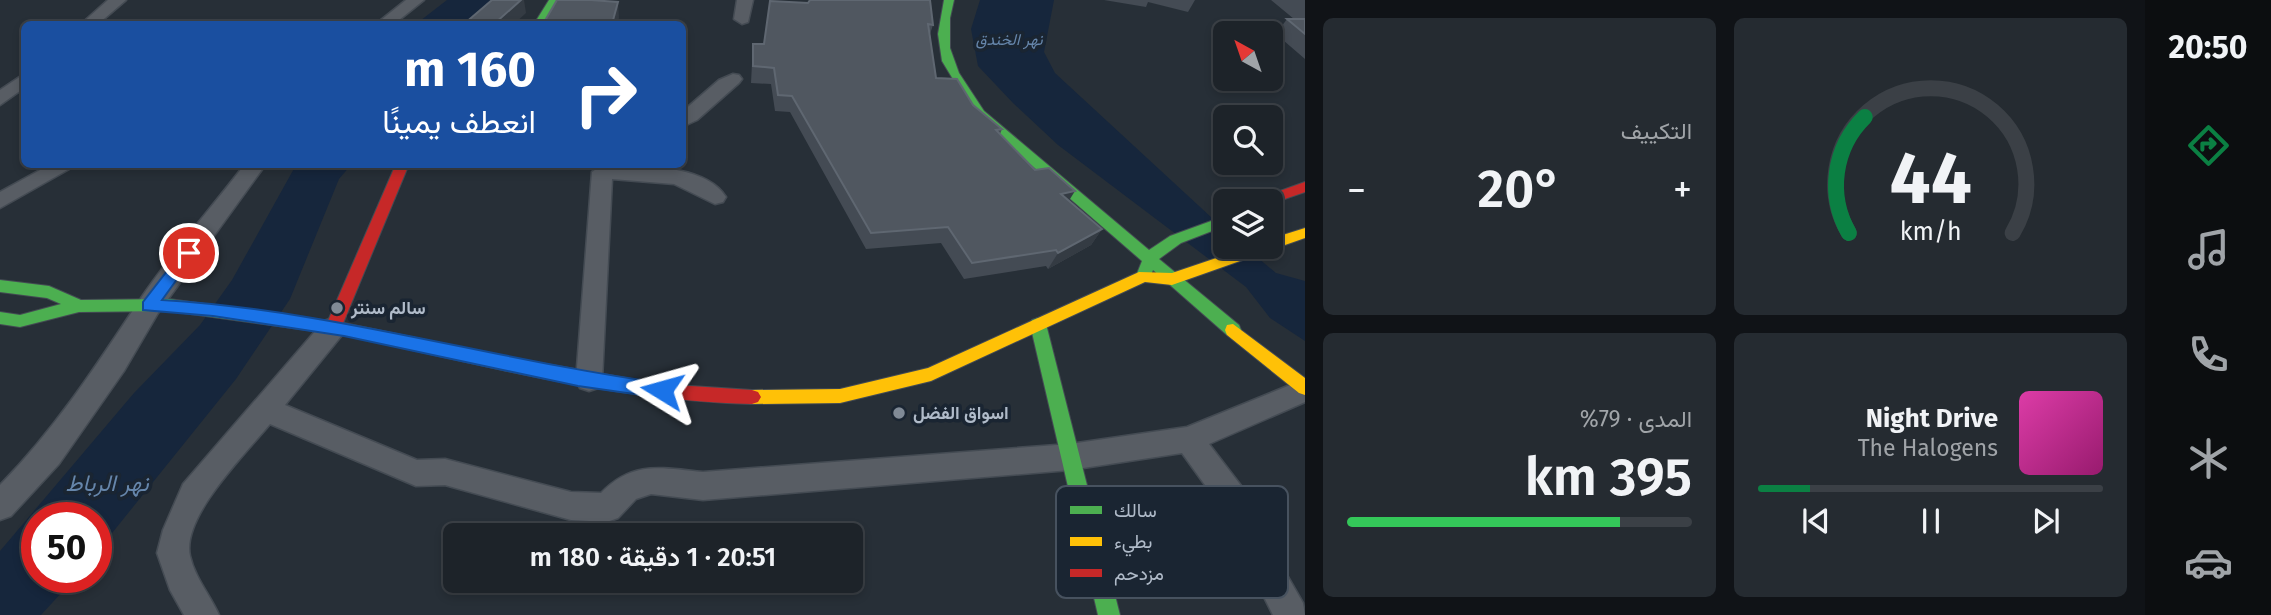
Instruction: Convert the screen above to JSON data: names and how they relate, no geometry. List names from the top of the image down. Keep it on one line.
{"water":["نهر الخندق","نهر الرباط"],"places":["سالم سنتر","اسواق الفضل"],"legend":["سالك","بطيء","مزدحم"],"north":"top left","page":{"tabs":"20:50","tile":["التكييف",["المدى · 79%","395 km"]],"turn":["160 m","انعطف يمينًا"],"heat":["−","20°","+"],"song":["Night Drive","The Halogens"],"limit":"50","trip":"20:51 · 1 دقيقة · 180 m","gauge":["44","km/h"]}}
